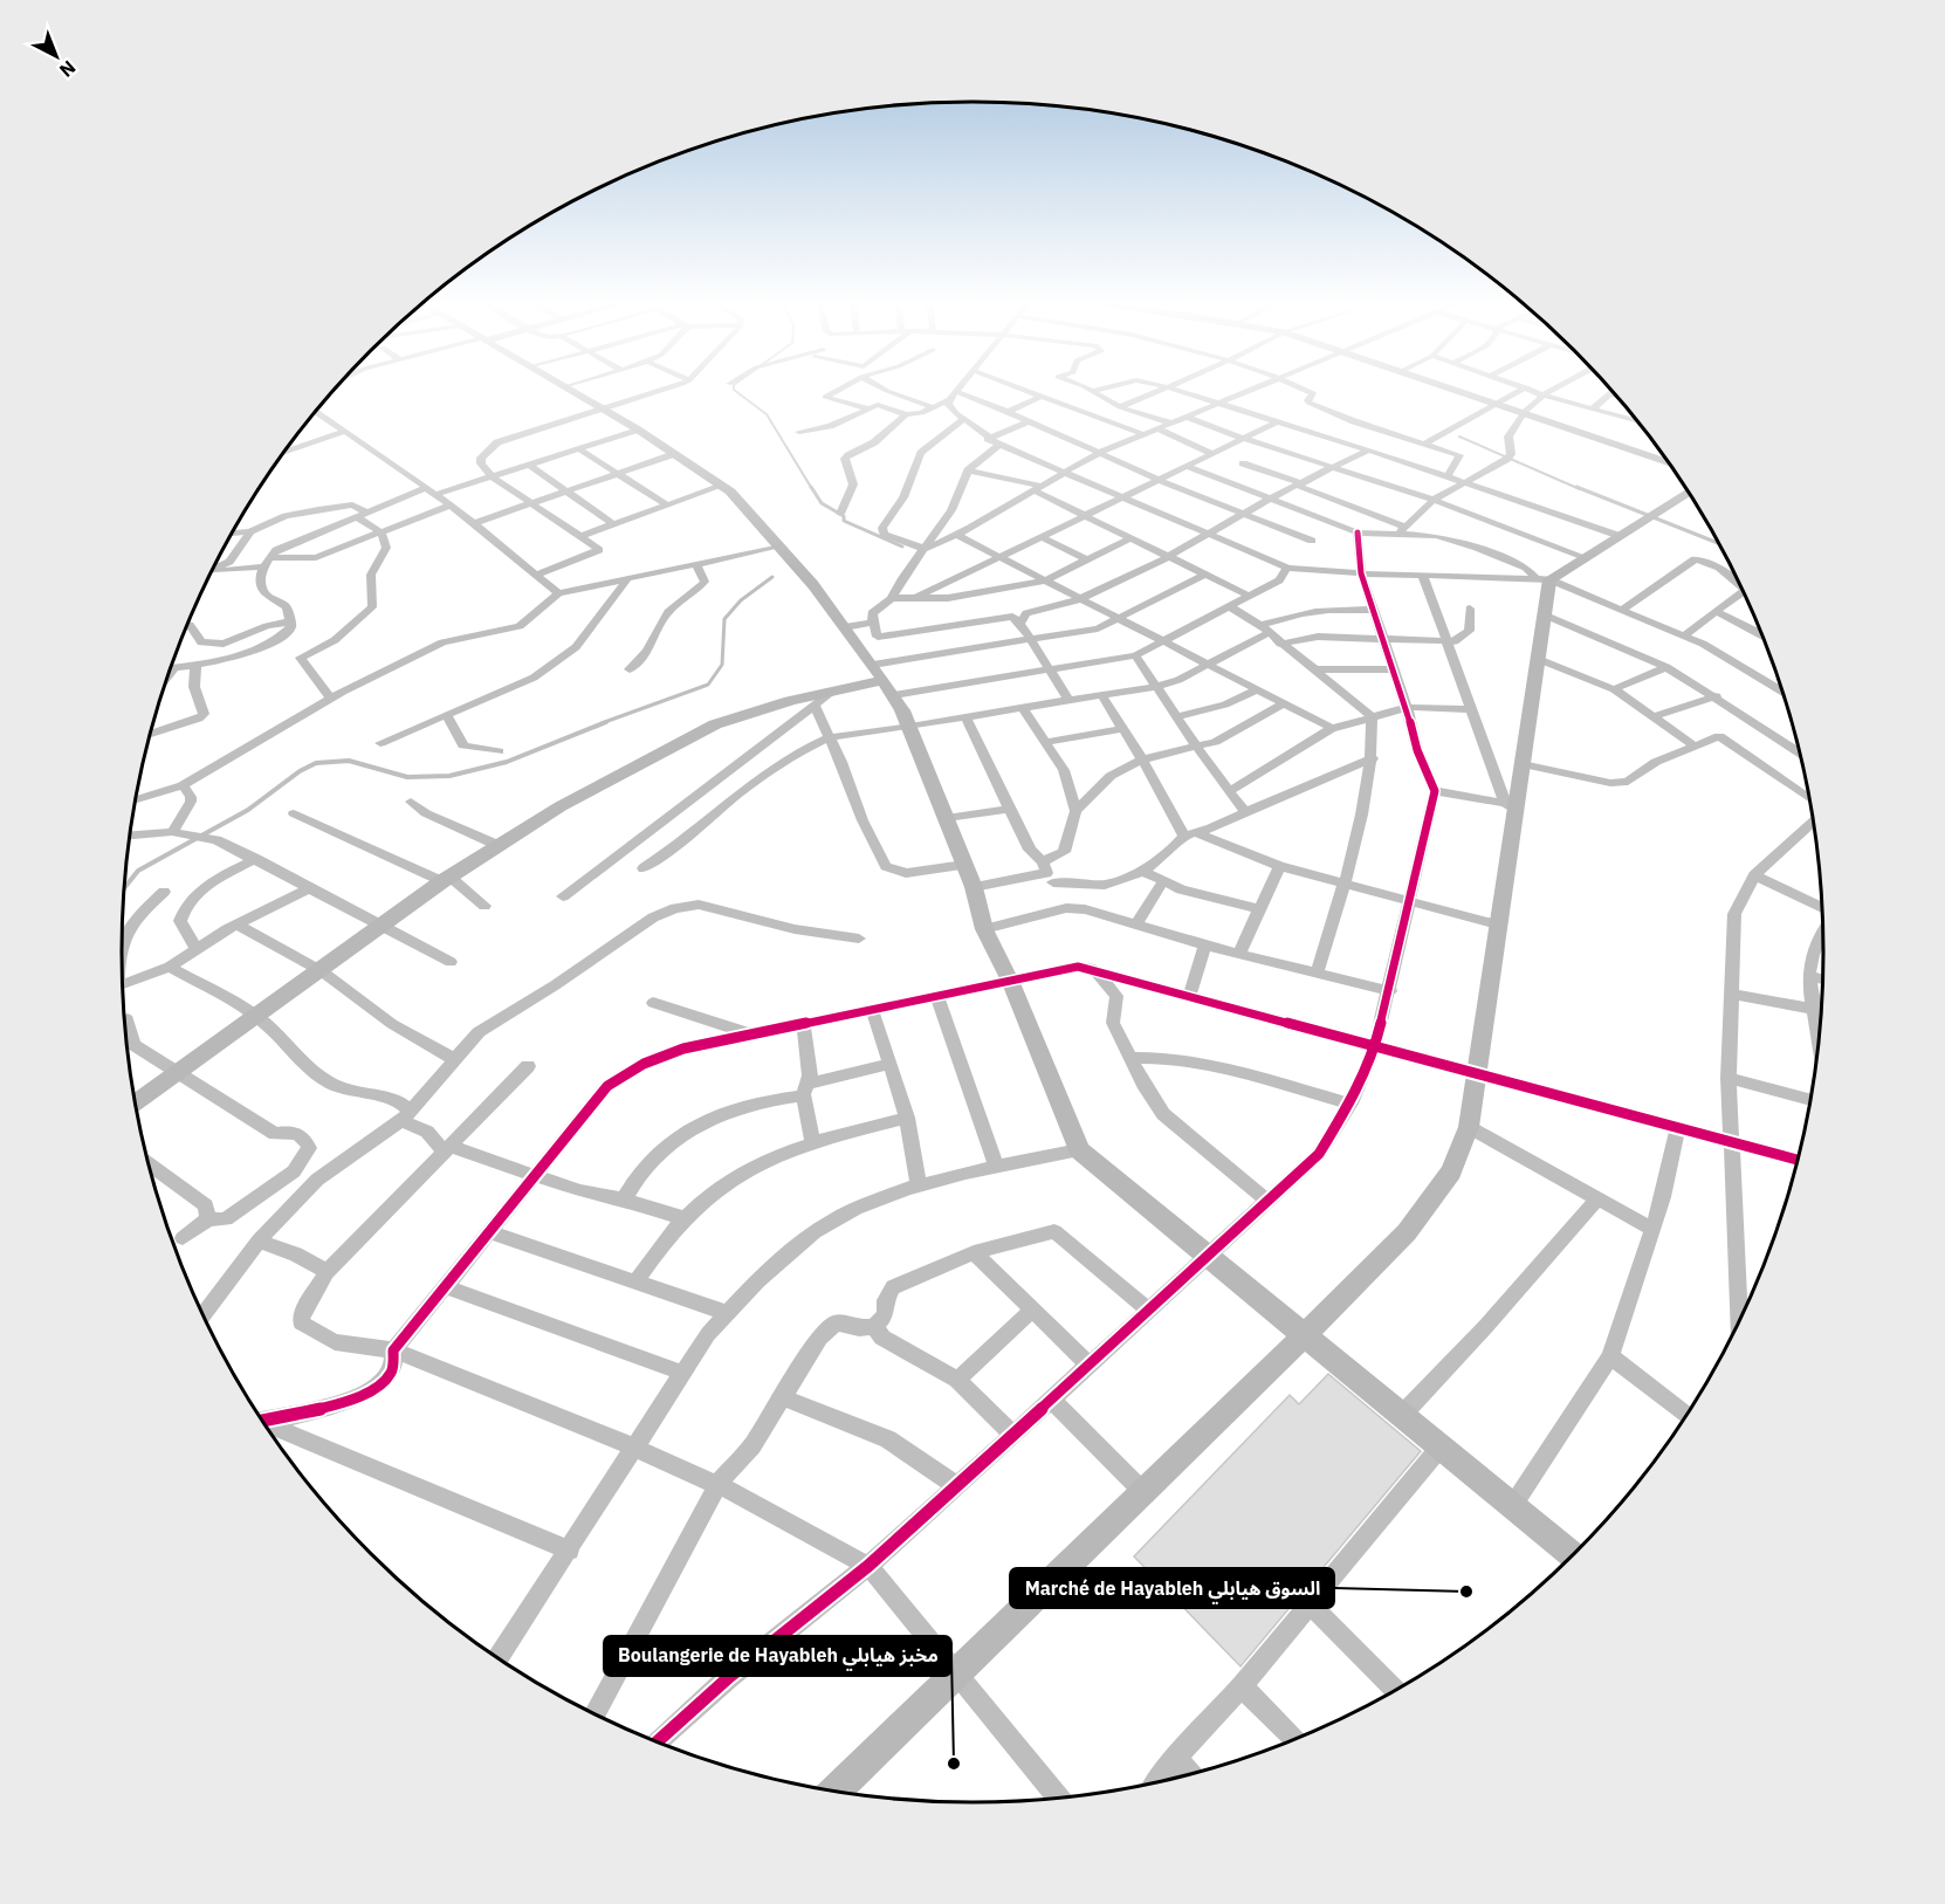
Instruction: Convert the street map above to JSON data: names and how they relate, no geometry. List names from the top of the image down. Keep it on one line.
{"places":["Marché de Hayableh السوق هيابلي","Boulangerie de Hayableh مخبز هيابلي"],"north":"bottom right"}
